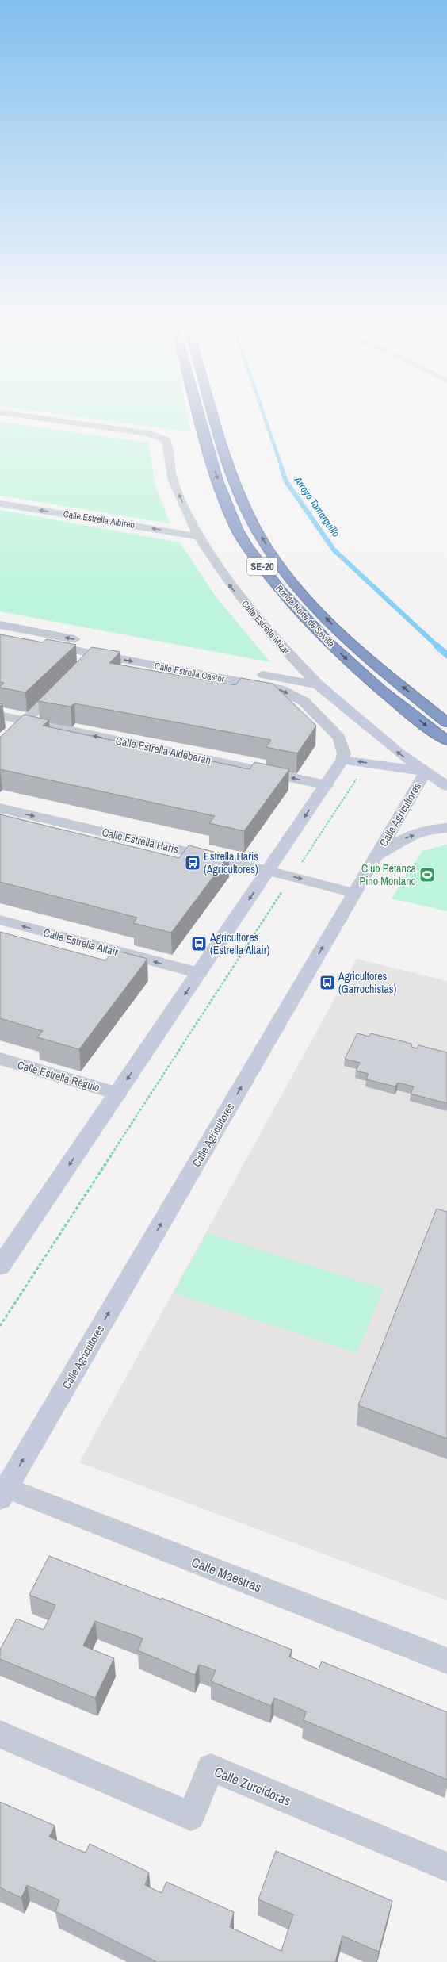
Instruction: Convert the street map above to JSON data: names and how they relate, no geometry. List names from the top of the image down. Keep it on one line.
{"streets":{"highway":["SE-20","Ronda Norte de Sevilla"],"street":["Calle Estrella Albireo","Calle Estrella Mizar","Calle Estrella Castor","Calle Estrella Aldebarán","Calle Agricultores","Calle Estrella Haris","Calle Estrella Altair","Calle Estrella Régulo","Calle Maestras","Calle Zurcidoras"]},"crossings":[["Calle Estrella Albireo","Calle Estrella Mizar"],["Calle Estrella Mizar","Calle Estrella Castor"],["Calle Estrella Mizar","Calle Agricultores"],["Calle Agricultores","Calle Estrella Haris"],["Calle Agricultores","Calle Maestras"]],"one_way":["Calle Estrella Albireo","Calle Estrella Mizar","Calle Estrella Aldebarán","Calle Estrella Haris","Calle Estrella Altair"],"water":["Arroyo Tamarguillo"],"places":{"bus stop":["Estrella Haris (Agricultores)","Agricultores (Estrella Altair)","Agricultores (Garrochistas)"],"sports":["Club Petanca Pino Montano"]}}
